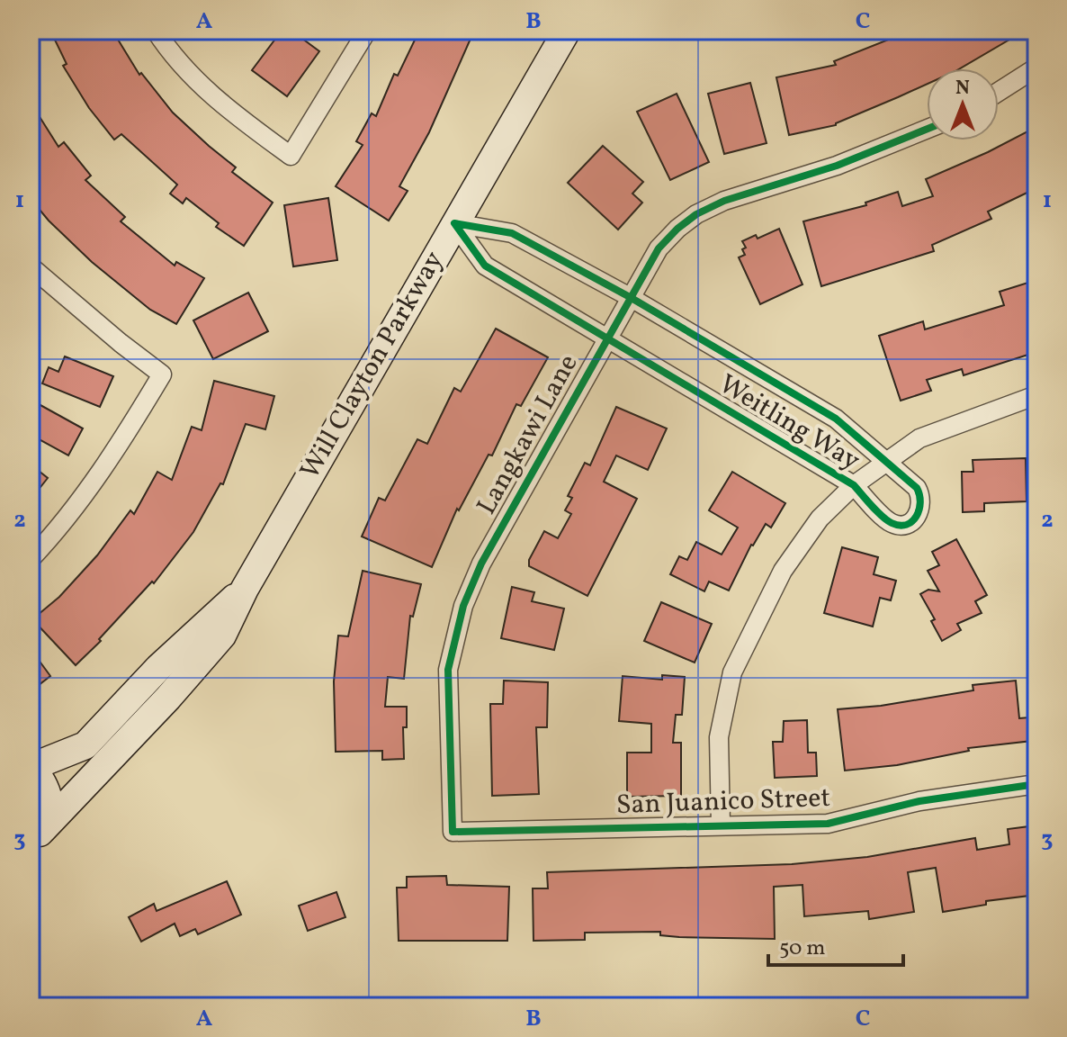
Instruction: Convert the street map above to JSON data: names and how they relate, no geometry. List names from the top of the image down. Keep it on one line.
{"streets":{"street":["Will Clayton Parkway","Weitling Way","Langkawi Lane","San Juanico Street"]},"crossings":[["Will Clayton Parkway","Weitling Way"],["Weitling Way","Langkawi Lane"],["Langkawi Lane","San Juanico Street"]],"scale_bar":"50 m","north":"top","grid":{"columns":["A","B","C"],"rows":["1","2","3"]}}
